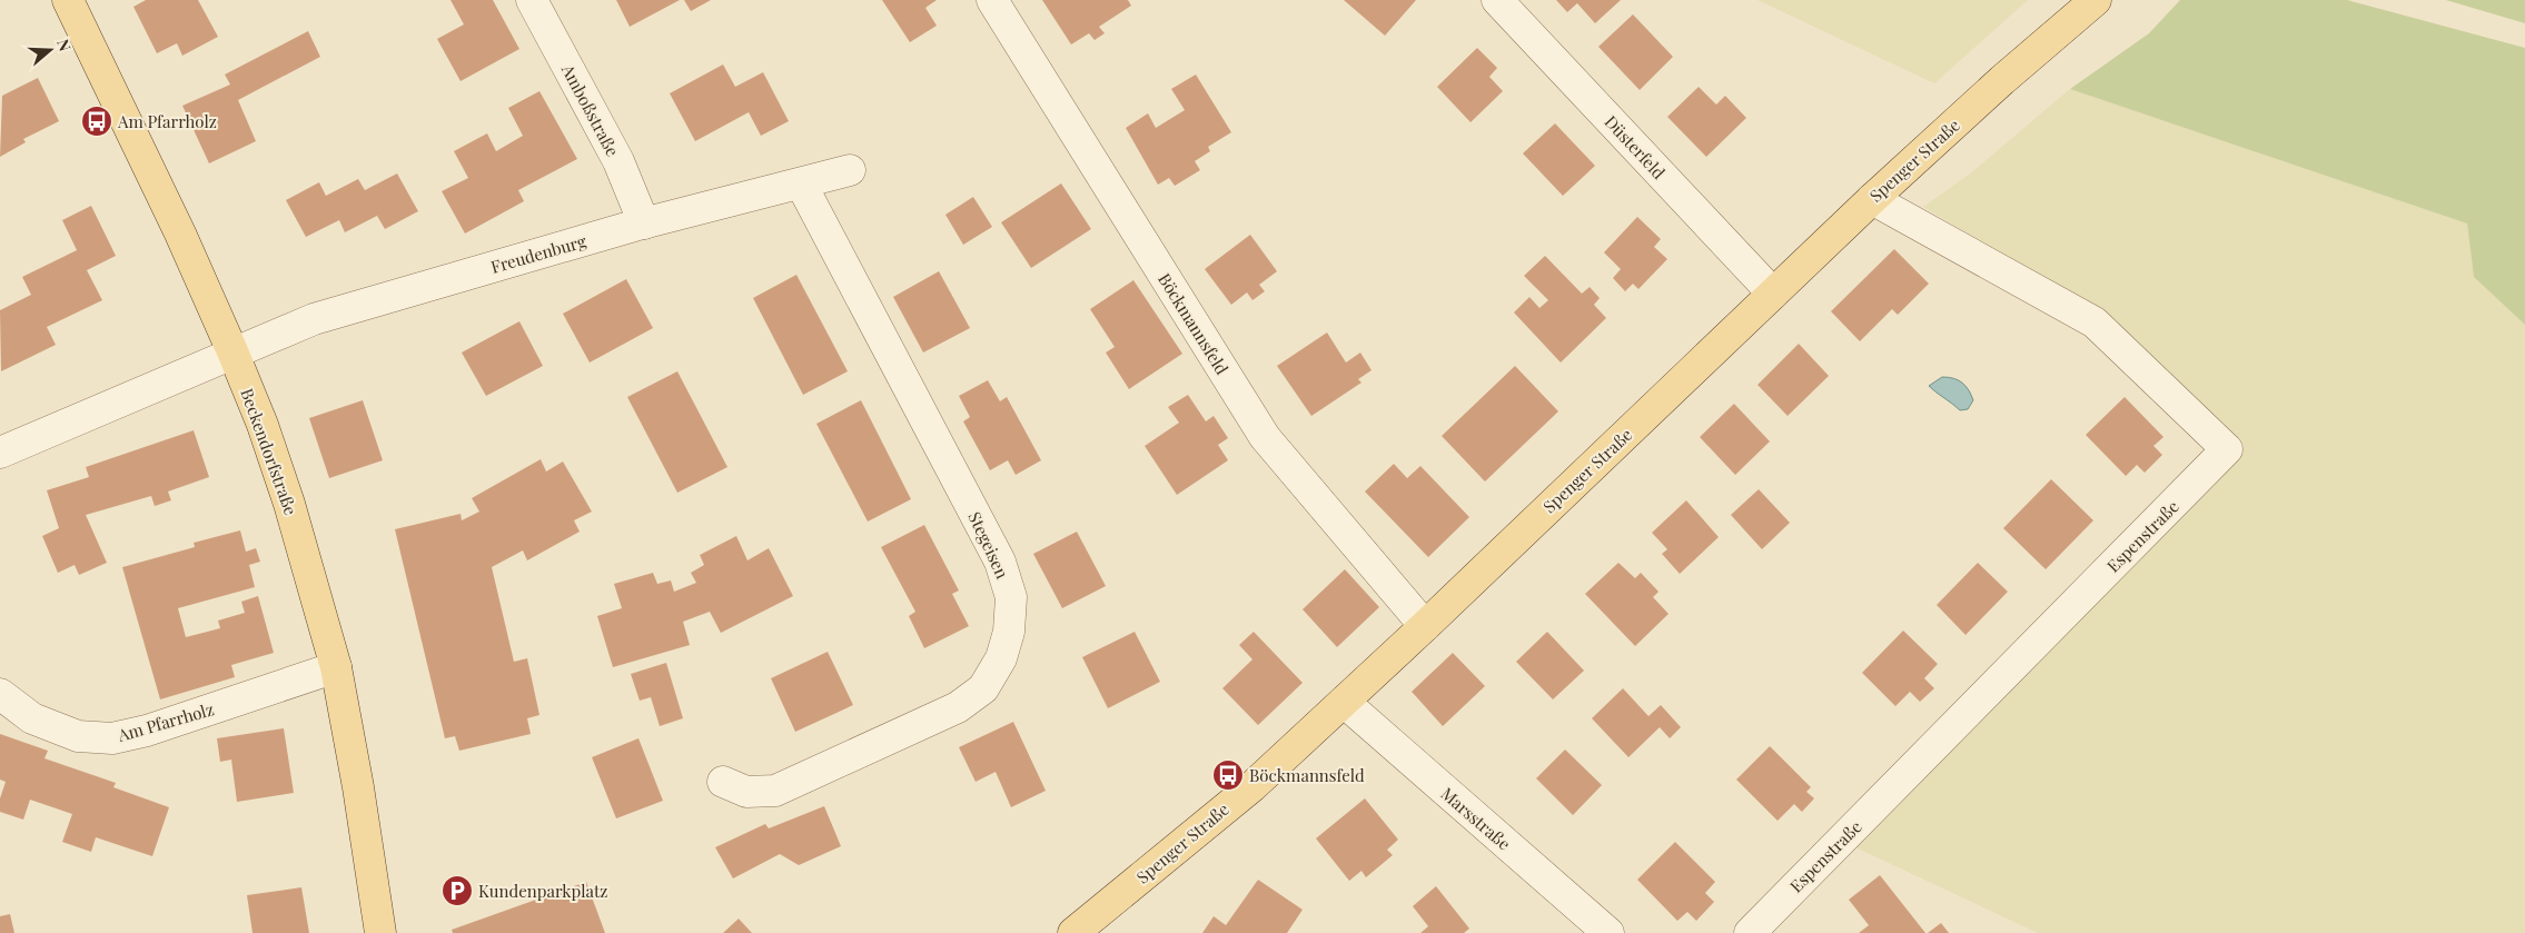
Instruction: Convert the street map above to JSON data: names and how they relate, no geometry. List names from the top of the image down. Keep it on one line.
{"streets":{"main road":["Spenger Straße","Beckendorfstraße"],"street":["Amboßstraße","Düsterfeld","Freudenburg","Böckmannsfeld","Espenstraße","Stegeisen","Am Pfarrholz","Marsstraße"]},"crossings":[["Amboßstraße","Freudenburg"],["Düsterfeld","Spenger Straße"],["Spenger Straße","Böckmannsfeld"],["Spenger Straße","Espenstraße"],["Spenger Straße","Marsstraße"],["Freudenburg","Beckendorfstraße"],["Freudenburg","Stegeisen"],["Beckendorfstraße","Am Pfarrholz"]],"places":{"bus stop":["Am Pfarrholz","Böckmannsfeld"],"parking":["Kundenparkplatz"]},"north":"right"}
